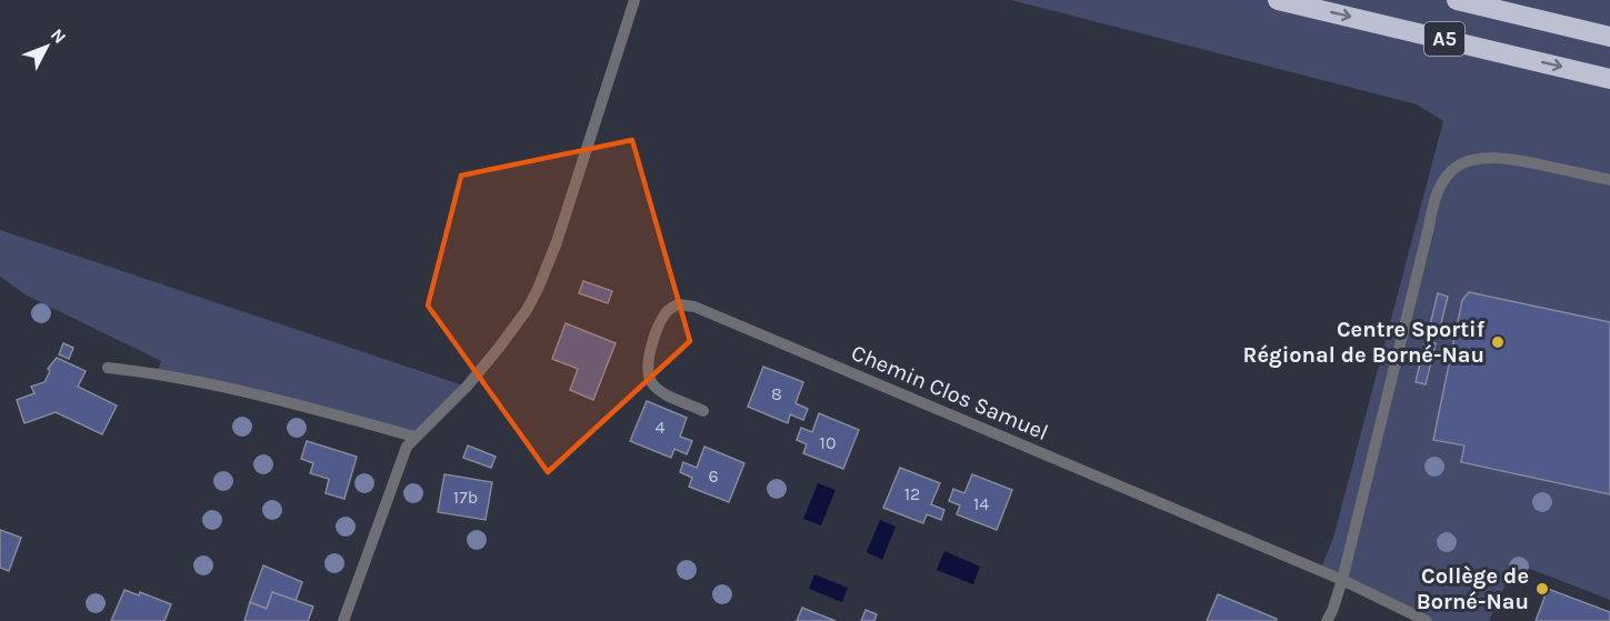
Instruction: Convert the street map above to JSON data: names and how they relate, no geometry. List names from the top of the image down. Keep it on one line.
{"streets":{"highway":["A5"],"lane":["Chemin Clos Samuel"]},"places":["Centre Sportif Régional de Borné-Nau","Collège de Borné-Nau"],"house_numbers":["8","4","10","6","12","17b","14"],"north":"top right"}
